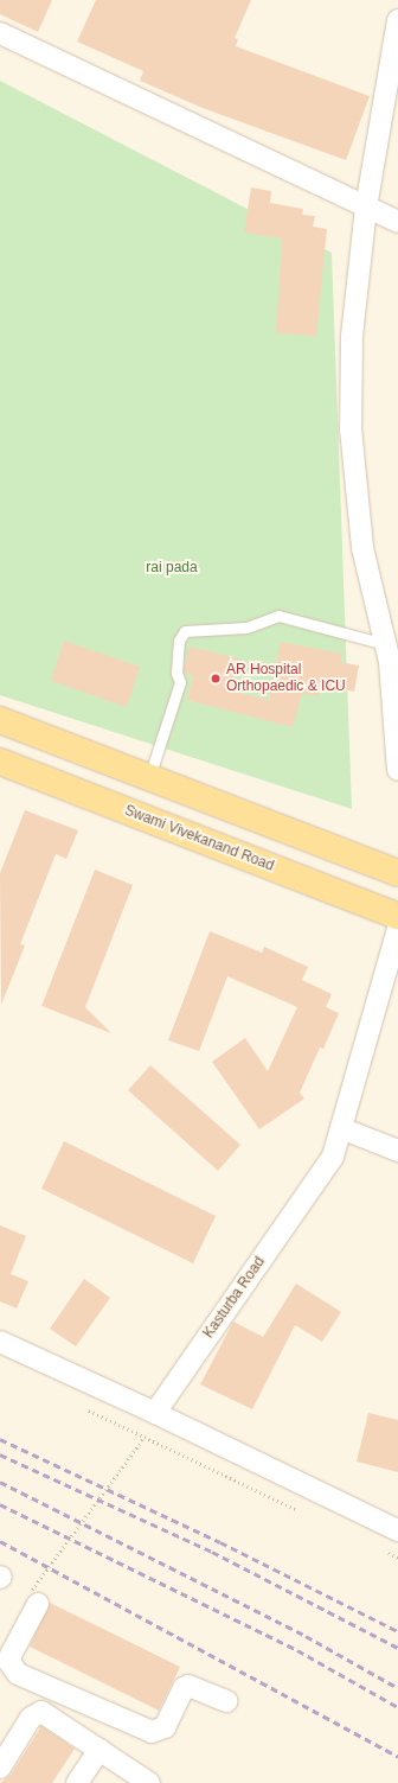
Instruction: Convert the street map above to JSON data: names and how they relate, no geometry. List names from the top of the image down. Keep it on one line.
{"streets":{"main road":["Swami Vivekanand Road"],"street":["Kasturba Road"]},"parks":["rai pada"],"places":["AR Hospital Orthopaedic & ICU"]}
